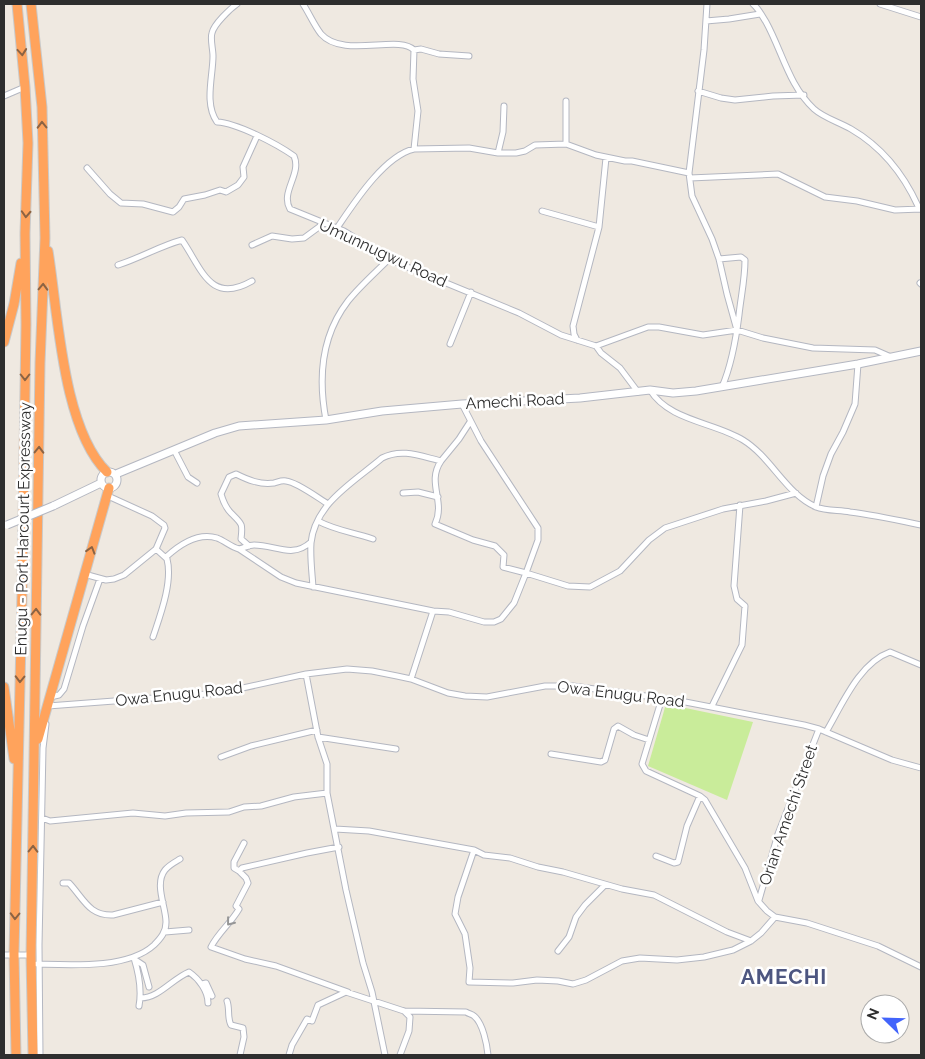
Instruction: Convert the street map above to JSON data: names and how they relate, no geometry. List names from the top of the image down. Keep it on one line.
{"streets":{"highway":["Enugu - Port Harcourt Expressway"],"main road":["Amechi Road"],"street":["Umunnugwu Road","Owa Enugu Road","Orian Amechi Street"]},"crossings":[["Umunnugwu Road","Amechi Road"],["Owa Enugu Road","Orian Amechi Street"]],"districts":["AMECHI"],"north":"top left"}
